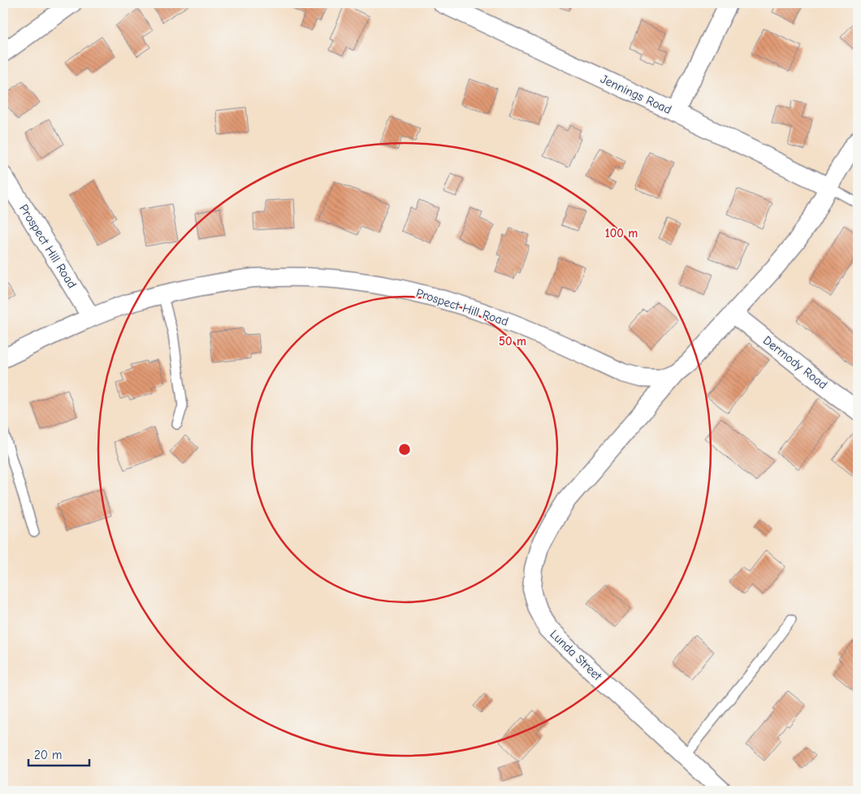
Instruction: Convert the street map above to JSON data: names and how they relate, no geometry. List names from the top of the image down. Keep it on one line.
{"streets":{"street":["Jennings Road","Prospect Hill Road","Dermody Road","Lunda Street"]},"crossings":[["Jennings Road","Prospect Hill Road"],["Prospect Hill Road","Dermody Road"],["Prospect Hill Road","Lunda Street"]],"scale_bar":"20 m","rings":["100 m","50 m"]}
